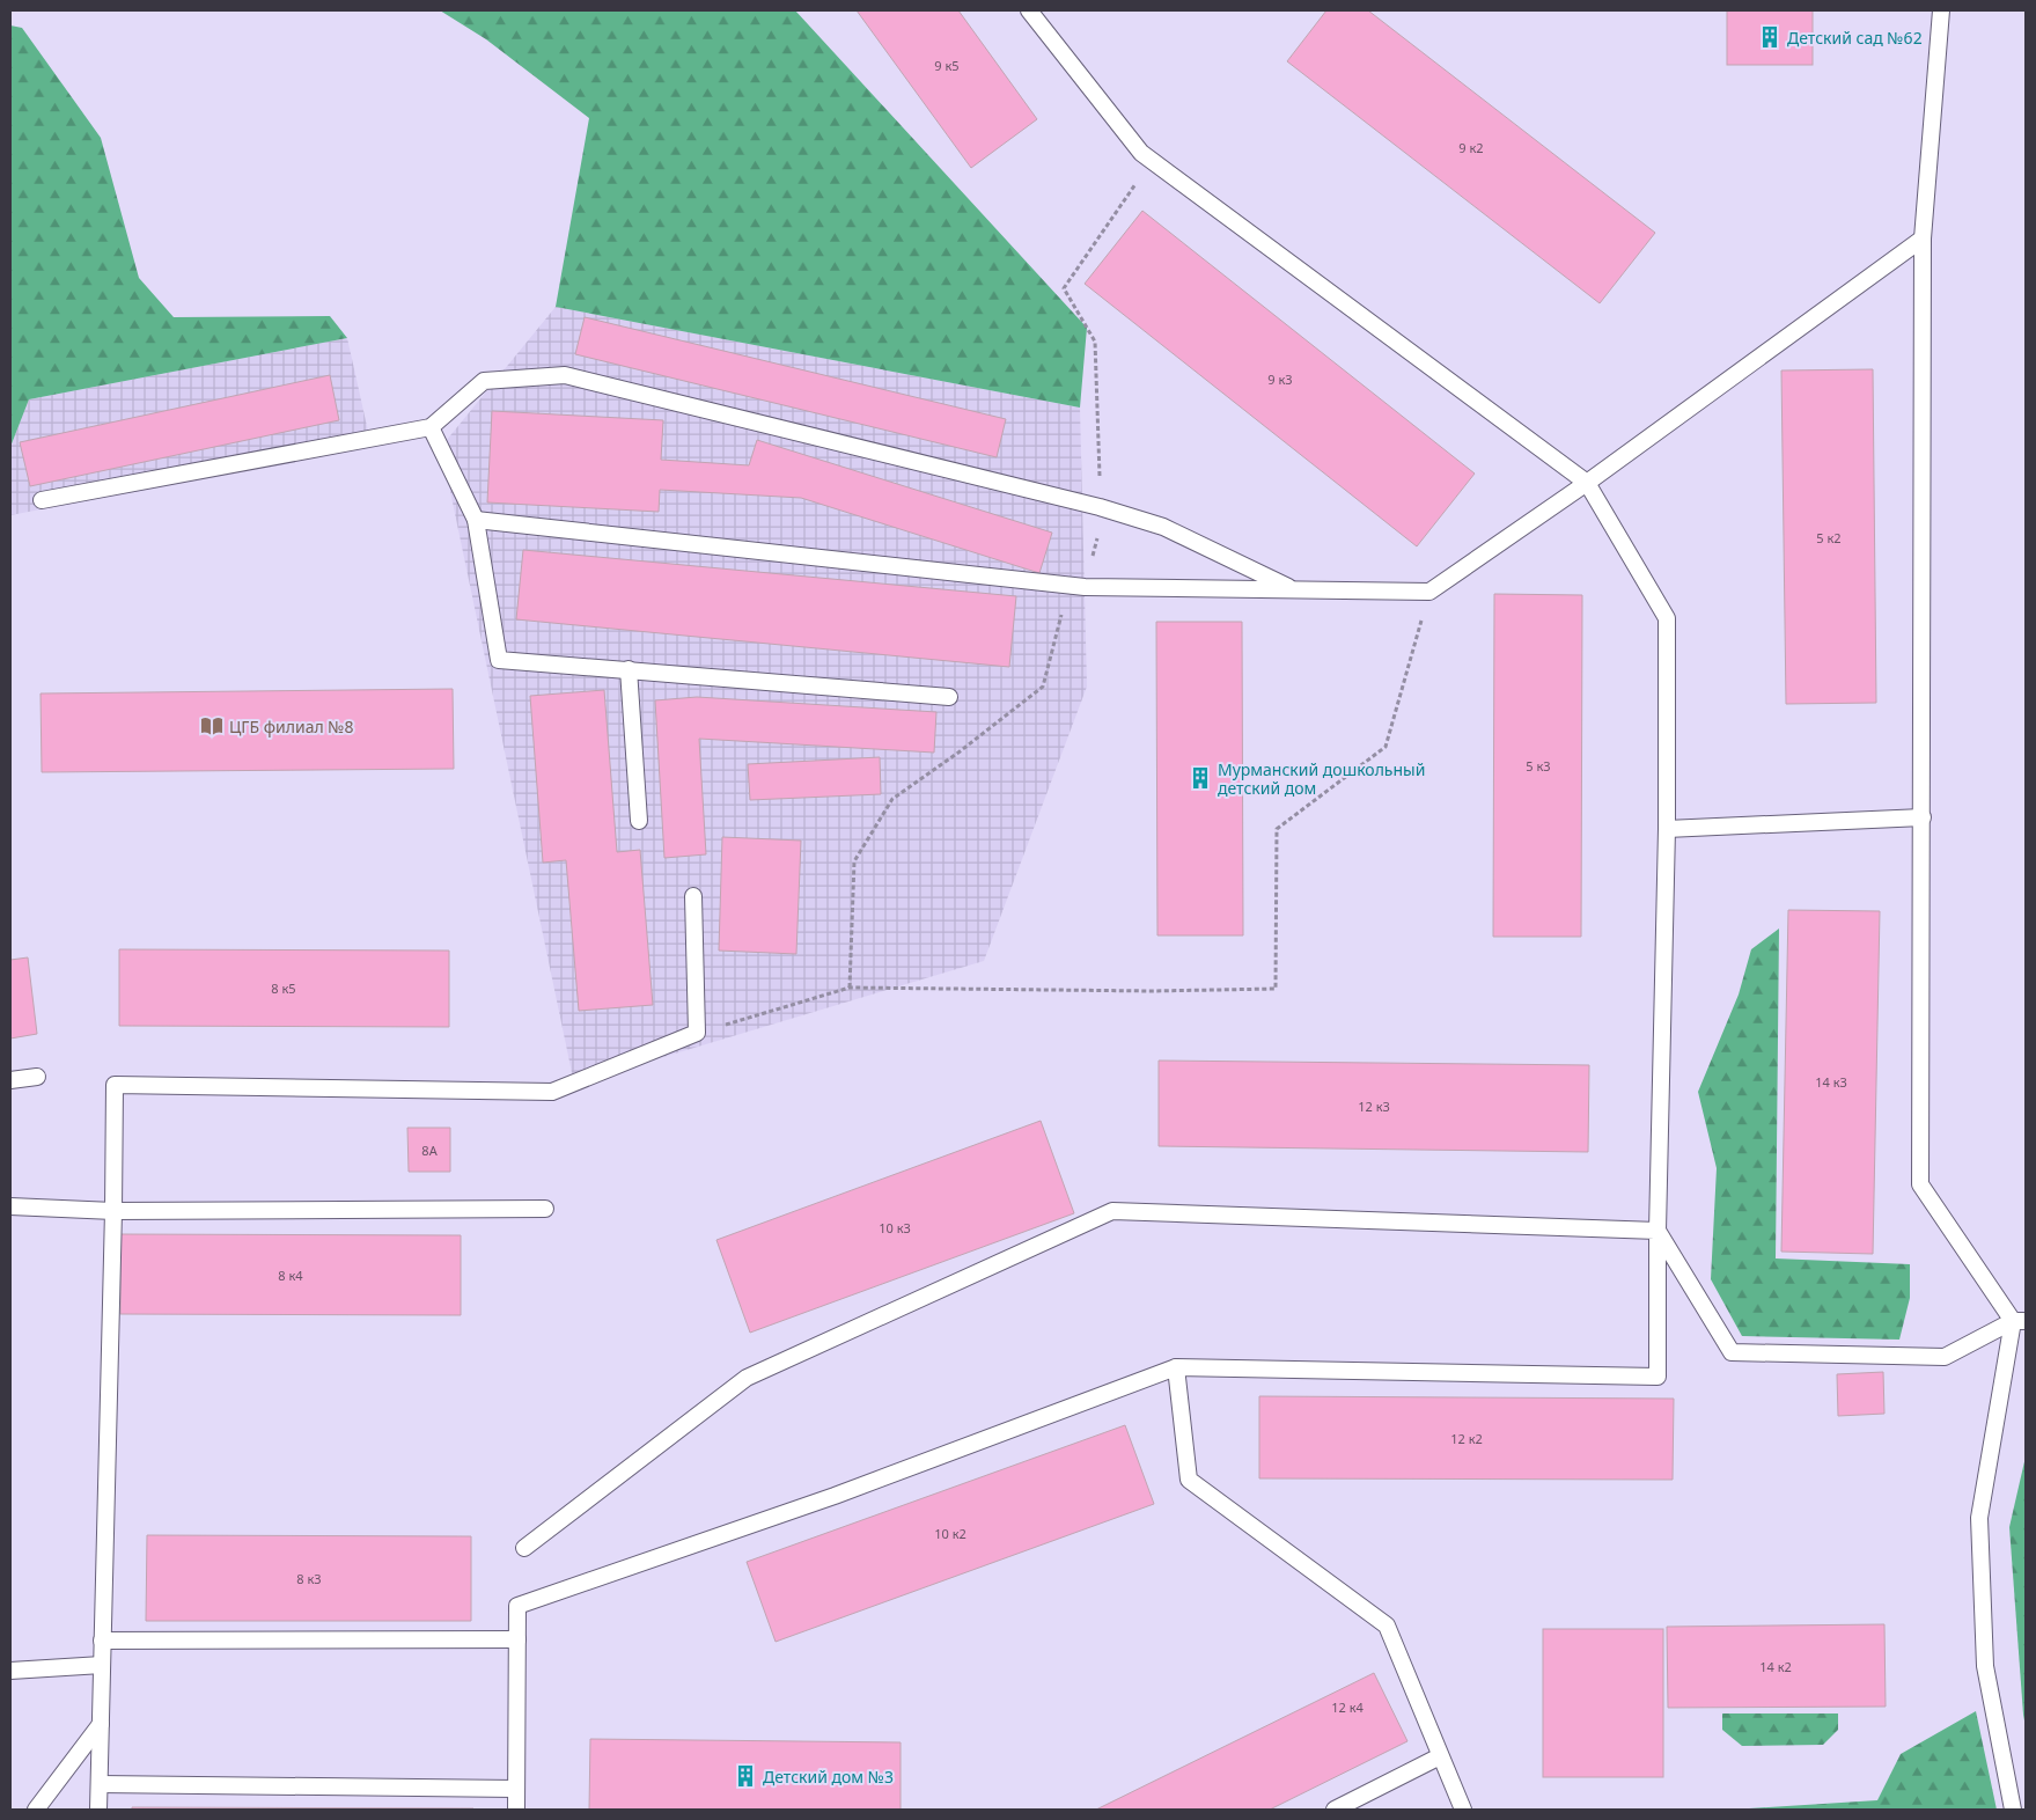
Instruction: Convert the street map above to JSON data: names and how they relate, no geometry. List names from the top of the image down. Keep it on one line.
{"places":{"building":["Детский сад №62","Мурманский дошкольный детский дом","Детский дом №3"],"library":["ЦГБ филиал №8"]},"house_numbers":["9 к5","9 к2","9 к3","5 к2","5 к3","8 к5","14 к3","12 к3","8А","10 к3","8 к4","12 к2","10 к2","8 к3","14 к2","12 к4"]}
